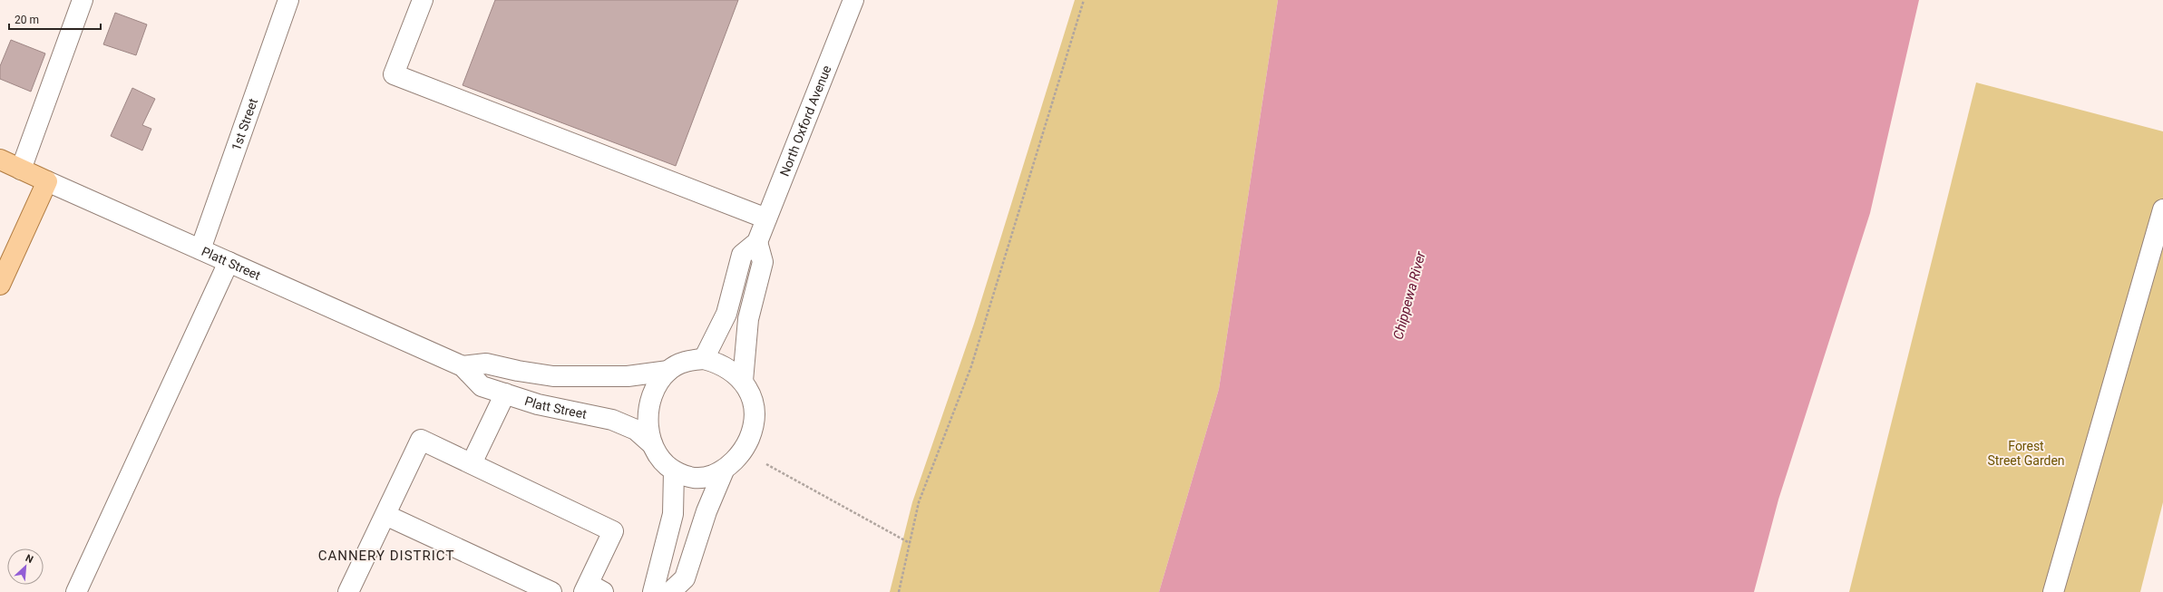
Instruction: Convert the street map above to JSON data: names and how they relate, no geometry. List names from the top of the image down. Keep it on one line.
{"streets":{"main road":["Platt Street"],"street":["North Oxford Avenue","1st Street"]},"crossings":[["North Oxford Avenue","Platt Street"],["1st Street","Platt Street"]],"districts":["CANNERY DISTRICT"],"water":["Chippewa River"],"parks":["Forest Street Garden"],"scale_bar":"20 m","north":"top right"}
